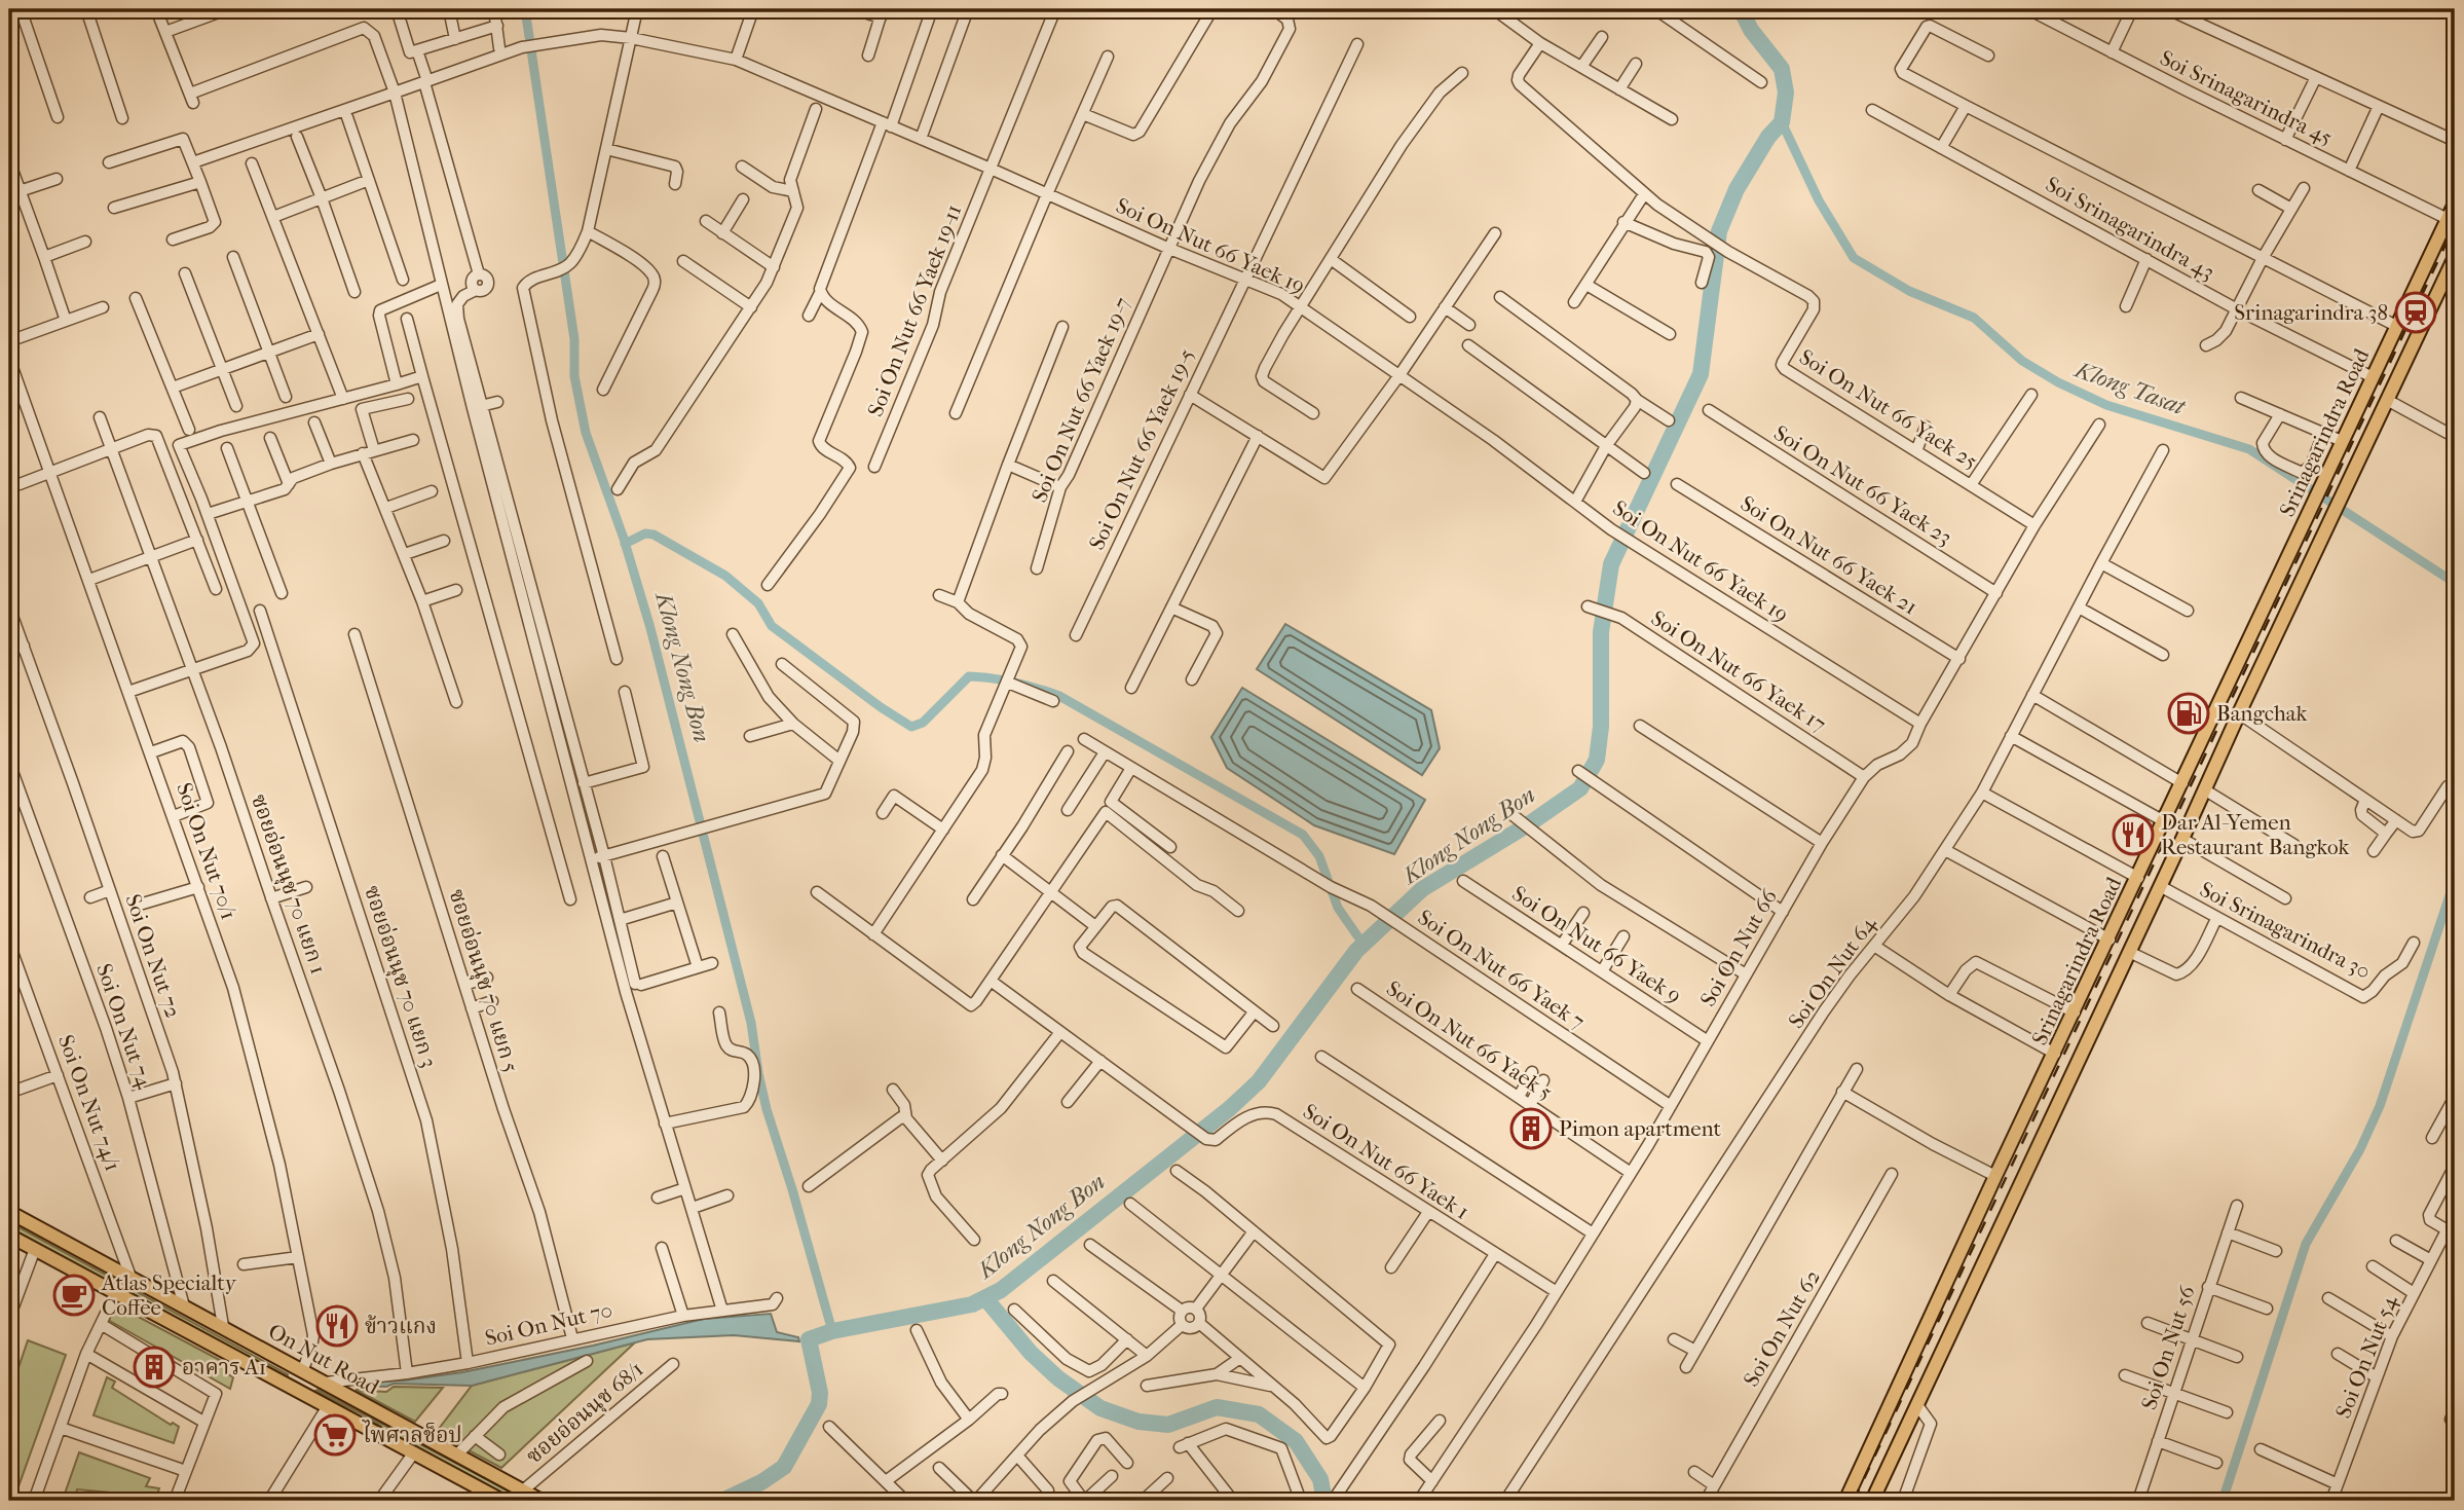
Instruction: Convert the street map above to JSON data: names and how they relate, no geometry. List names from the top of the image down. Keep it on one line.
{"streets":{"main road":["Srinagarindra Road","On Nut Road"],"street":["Soi Srinagarindra 45","Soi Srinagarindra 43","Soi On Nut 66 Yaek 19","Soi On Nut 66 Yaek 19-11","Soi On Nut 66 Yaek 19-7","Soi On Nut 66 Yaek 25","Soi On Nut 66 Yaek 19-5","Soi On Nut 66 Yaek 23","Soi On Nut 66 Yaek 21","Soi On Nut 66 Yaek 17","Soi On Nut 70/1","ซอยอ่อนนุช 70 แยก 1","Soi Srinagarindra 30","Soi On Nut 66 Yaek 9","Soi On Nut 66","Soi On Nut 72","Soi On Nut 66 Yaek 7","Soi On Nut 64","ซอยอ่อนนุช 70 แยก 3","ซอยอ่อนนุช 70 แยก 5","Soi On Nut 74","Soi On Nut 66 Yaek 5","Soi On Nut 74/1","Soi On Nut 66 Yaek 1","Soi On Nut 70","Soi On Nut 62","Soi On Nut 56","Soi On Nut 54","ซอยอ่อนนุช 68/1"]},"crossings":[["Soi Srinagarindra 45","Srinagarindra Road"],["Soi Srinagarindra 43","Srinagarindra Road"],["Soi On Nut 66 Yaek 19","Soi On Nut 66 Yaek 19-11"],["Soi On Nut 66 Yaek 19","Soi On Nut 66 Yaek 19-7"],["Soi On Nut 66 Yaek 19","Soi On Nut 66 Yaek 19-5"],["Soi On Nut 66 Yaek 19","Soi On Nut 66"],["Soi On Nut 66 Yaek 25","Soi On Nut 66"],["Srinagarindra Road","Soi Srinagarindra 30"],["Soi On Nut 66 Yaek 23","Soi On Nut 66"],["Soi On Nut 66 Yaek 21","Soi On Nut 66"],["Soi On Nut 66 Yaek 17","Soi On Nut 66"],["Soi On Nut 70/1","On Nut Road"],["ซอยอ่อนนุช 70 แยก 1","Soi On Nut 70"],["Soi On Nut 66 Yaek 9","Soi On Nut 66"],["Soi On Nut 66","Soi On Nut 66 Yaek 7"],["Soi On Nut 66","Soi On Nut 66 Yaek 5"],["Soi On Nut 66","Soi On Nut 66 Yaek 1"],["Soi On Nut 72","On Nut Road"],["ซอยอ่อนนุช 70 แยก 3","Soi On Nut 70"],["ซอยอ่อนนุช 70 แยก 5","Soi On Nut 70"],["Soi On Nut 74","On Nut Road"],["Soi On Nut 74/1","On Nut Road"],["Soi On Nut 70","On Nut Road"],["On Nut Road","ซอยอ่อนนุช 68/1"]],"water":["Klong Tasat","Klong Nong Bon"],"places":{"station":["Srinagarindra 38"],"fuel station":["Bangchak"],"restaurant":["Dar Al-Yemen Restaurant Bangkok","ข้าวแกง"],"building":["Pimon apartment","อาคาร A1"],"cafe":["Atlas Specialty Coffee"],"supermarket":["ไพศาลช็อป"]}}
